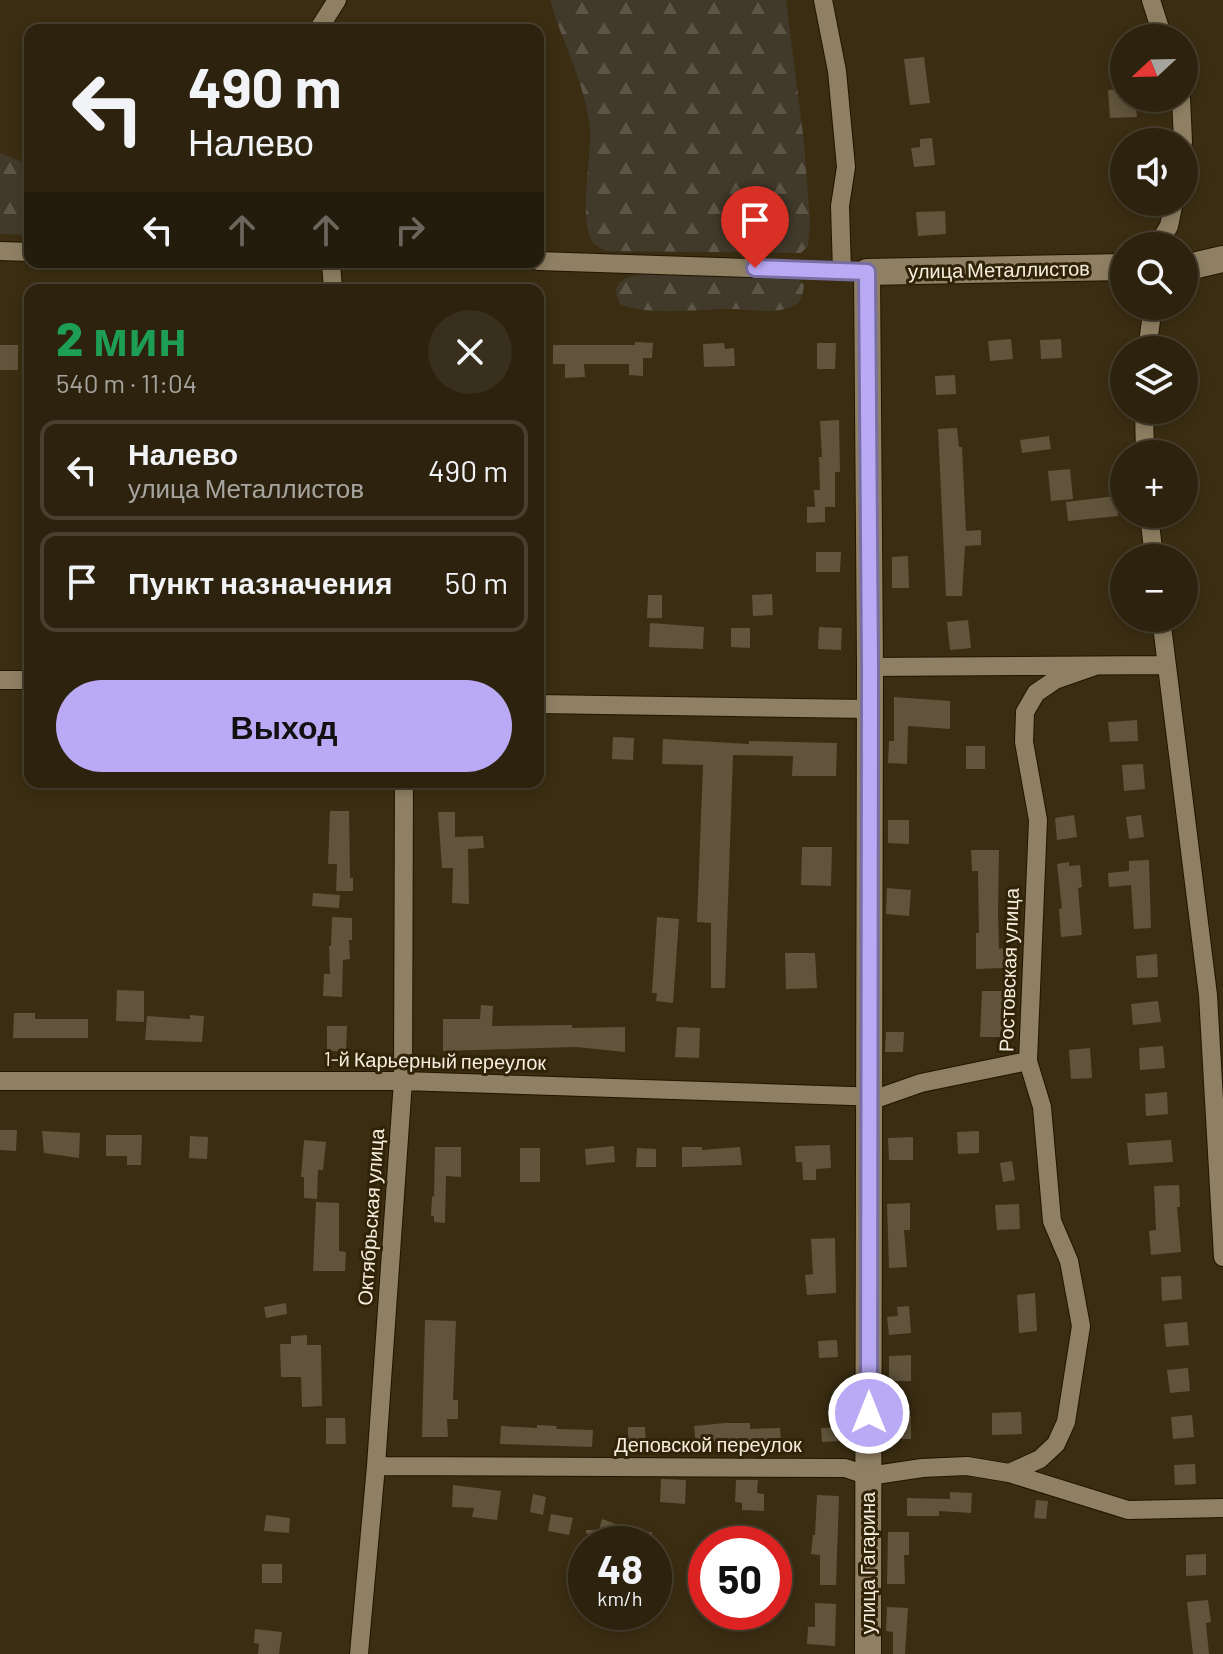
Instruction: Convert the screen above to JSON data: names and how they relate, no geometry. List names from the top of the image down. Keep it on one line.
{"streets":{"main road":["улица Металлистов","улица Гагарина"],"street":["Ростовская улица","1-й Карьерный переулок","Октябрьская улица","Деповской переулок"]},"crossings":[["улица Металлистов","улица Гагарина"],["Ростовская улица","1-й Карьерный переулок"],["Ростовская улица","Деповской переулок"],["1-й Карьерный переулок","Октябрьская улица"],["1-й Карьерный переулок","улица Гагарина"],["Октябрьская улица","Деповской переулок"],["Деповской переулок","улица Гагарина"]],"north":"left","page":{"map_buttons":["+","−"],"turn":["490 m","Налево"],"heading":["2 мин","540 m · 11:04"],"list":[{"name":"Налево","note":"улица Металлистов","value":"490 m"},{"name":"Пункт назначения","value":"50 m"}],"buttons":"Выход","speed":"48 km/h","limit":"50"}}
